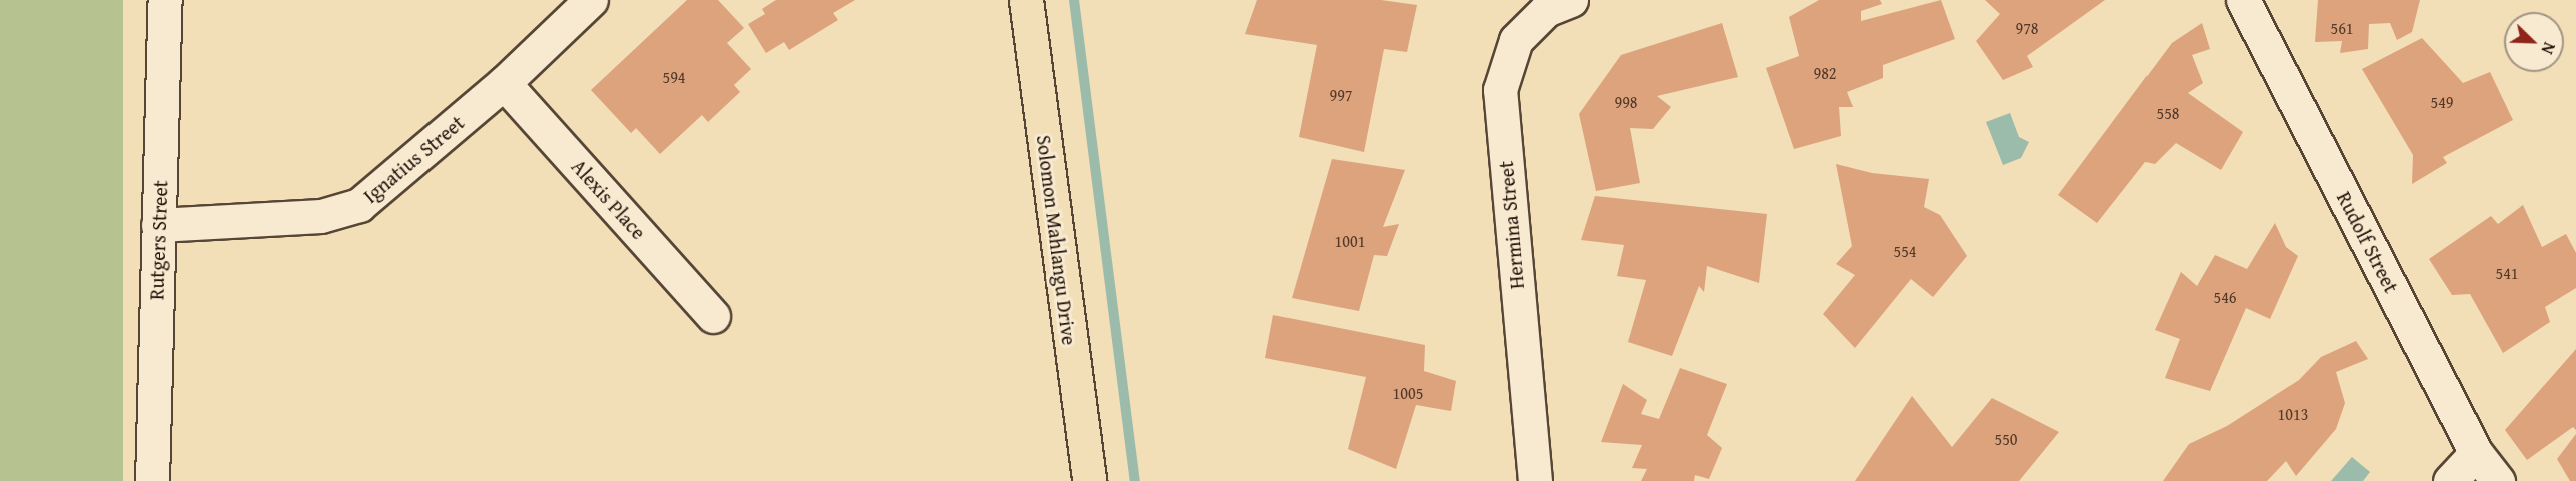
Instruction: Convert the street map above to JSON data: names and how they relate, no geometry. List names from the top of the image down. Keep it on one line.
{"streets":{"main road":["Solomon Mahlangu Drive"],"street":["Ignatius Street","Alexis Place","Hermina Street","Rutgers Street","Rudolf Street"]},"crossings":[["Ignatius Street","Alexis Place"],["Ignatius Street","Rutgers Street"]],"house_numbers":["978","561","982","594","997","998","549","558","1001","554","541","546","1005","1013","550"],"north":"bottom right"}
